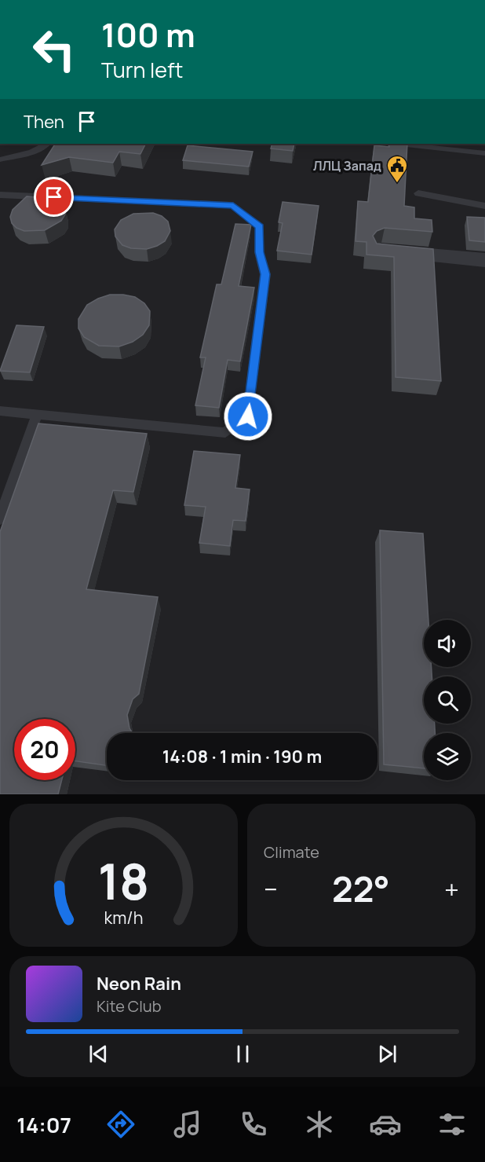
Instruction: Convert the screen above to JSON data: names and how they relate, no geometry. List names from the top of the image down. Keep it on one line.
{"places":{"public building":["ЛЛЦ Запад"]},"page":{"turn":["100 m","Turn left"],"then":"Then","limit":"20","trip":"14:08 · 1 min · 190 m","tile":"Climate","heat":["−","22°","+"],"song":["Neon Rain","Kite Club"],"tabs":"14:07","gauge":["18","km/h"]}}
